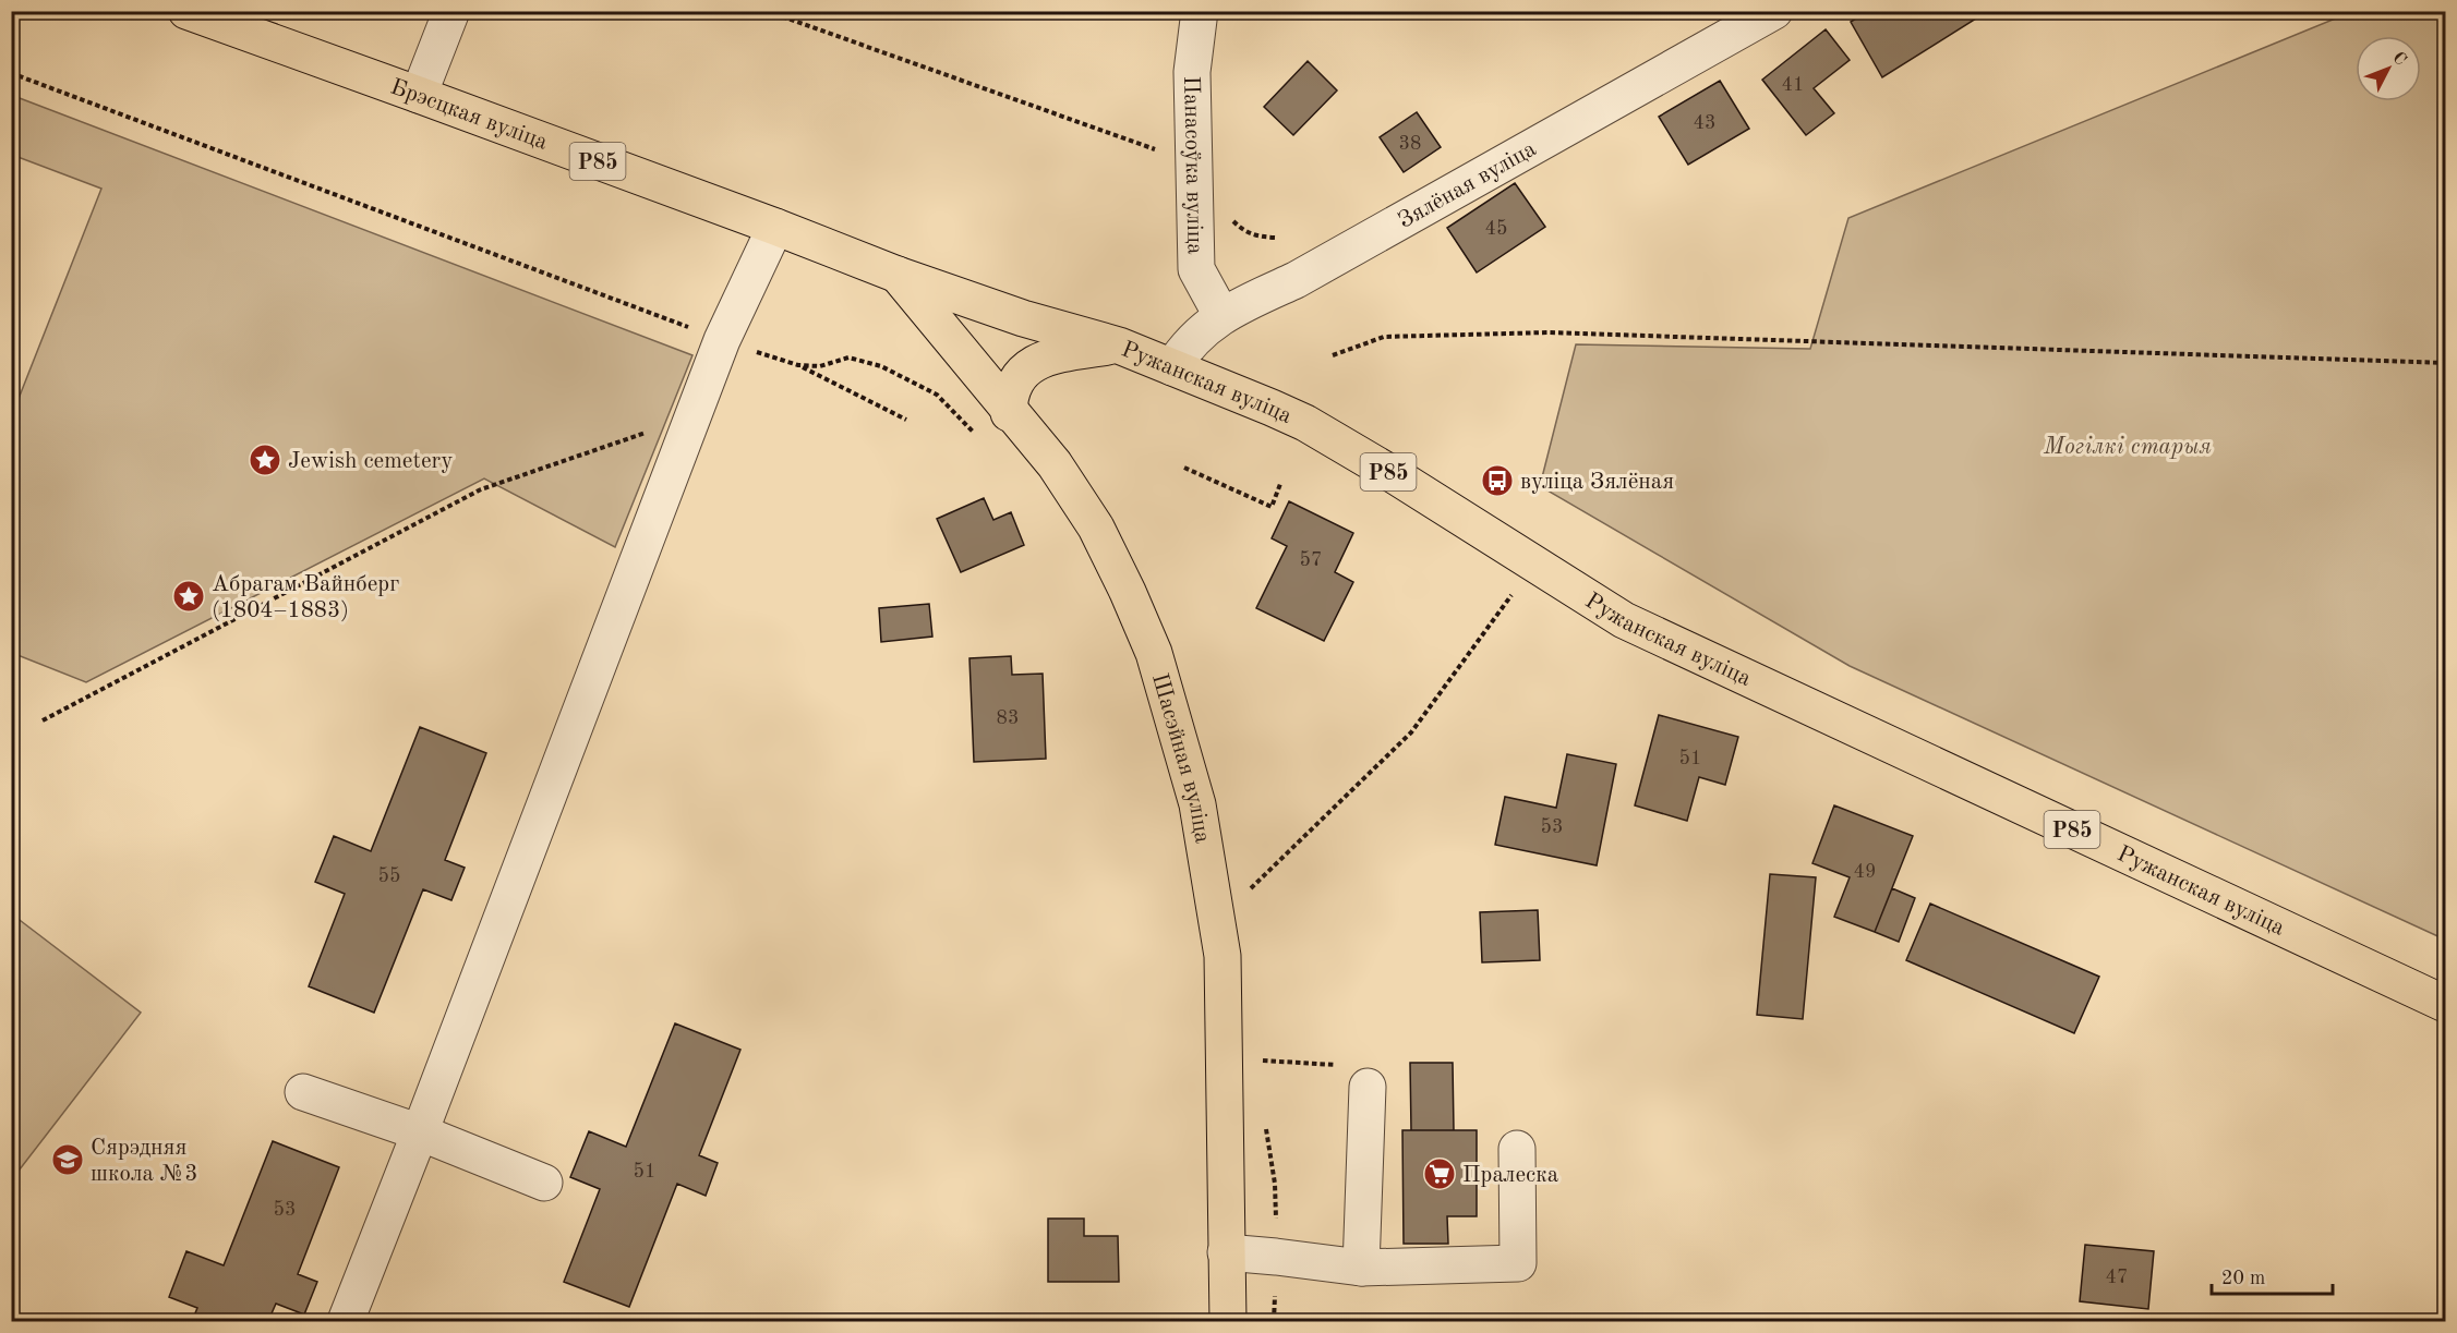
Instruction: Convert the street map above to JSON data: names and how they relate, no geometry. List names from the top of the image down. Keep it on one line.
{"streets":{"main road":["Брэсцкая вуліца","Р85","Ружанская вуліца","Шасэйная вуліца"],"street":["Панасоўка вуліца","Зялёная вуліца"]},"crossings":[["Брэсцкая вуліца","Ружанская вуліца"],["Брэсцкая вуліца","Шасэйная вуліца"],["Панасоўка вуліца","Зялёная вуліца"],["Зялёная вуліца","Ружанская вуліца"],["Ружанская вуліца","Шасэйная вуліца"]],"parks":["Могілкі старыя"],"places":{"place":["Jewish cemetery","Абрагам Вайнберг (1804–1883)"],"bus stop":["вуліца Зялёная"],"school or university":["Сярэдняя школа №3"],"supermarket":["Пралеска"]},"house_numbers":["41","43","38","45","57","83","51","53","49","55","51","53","47"],"scale_bar":"20 m","north":"top right"}
